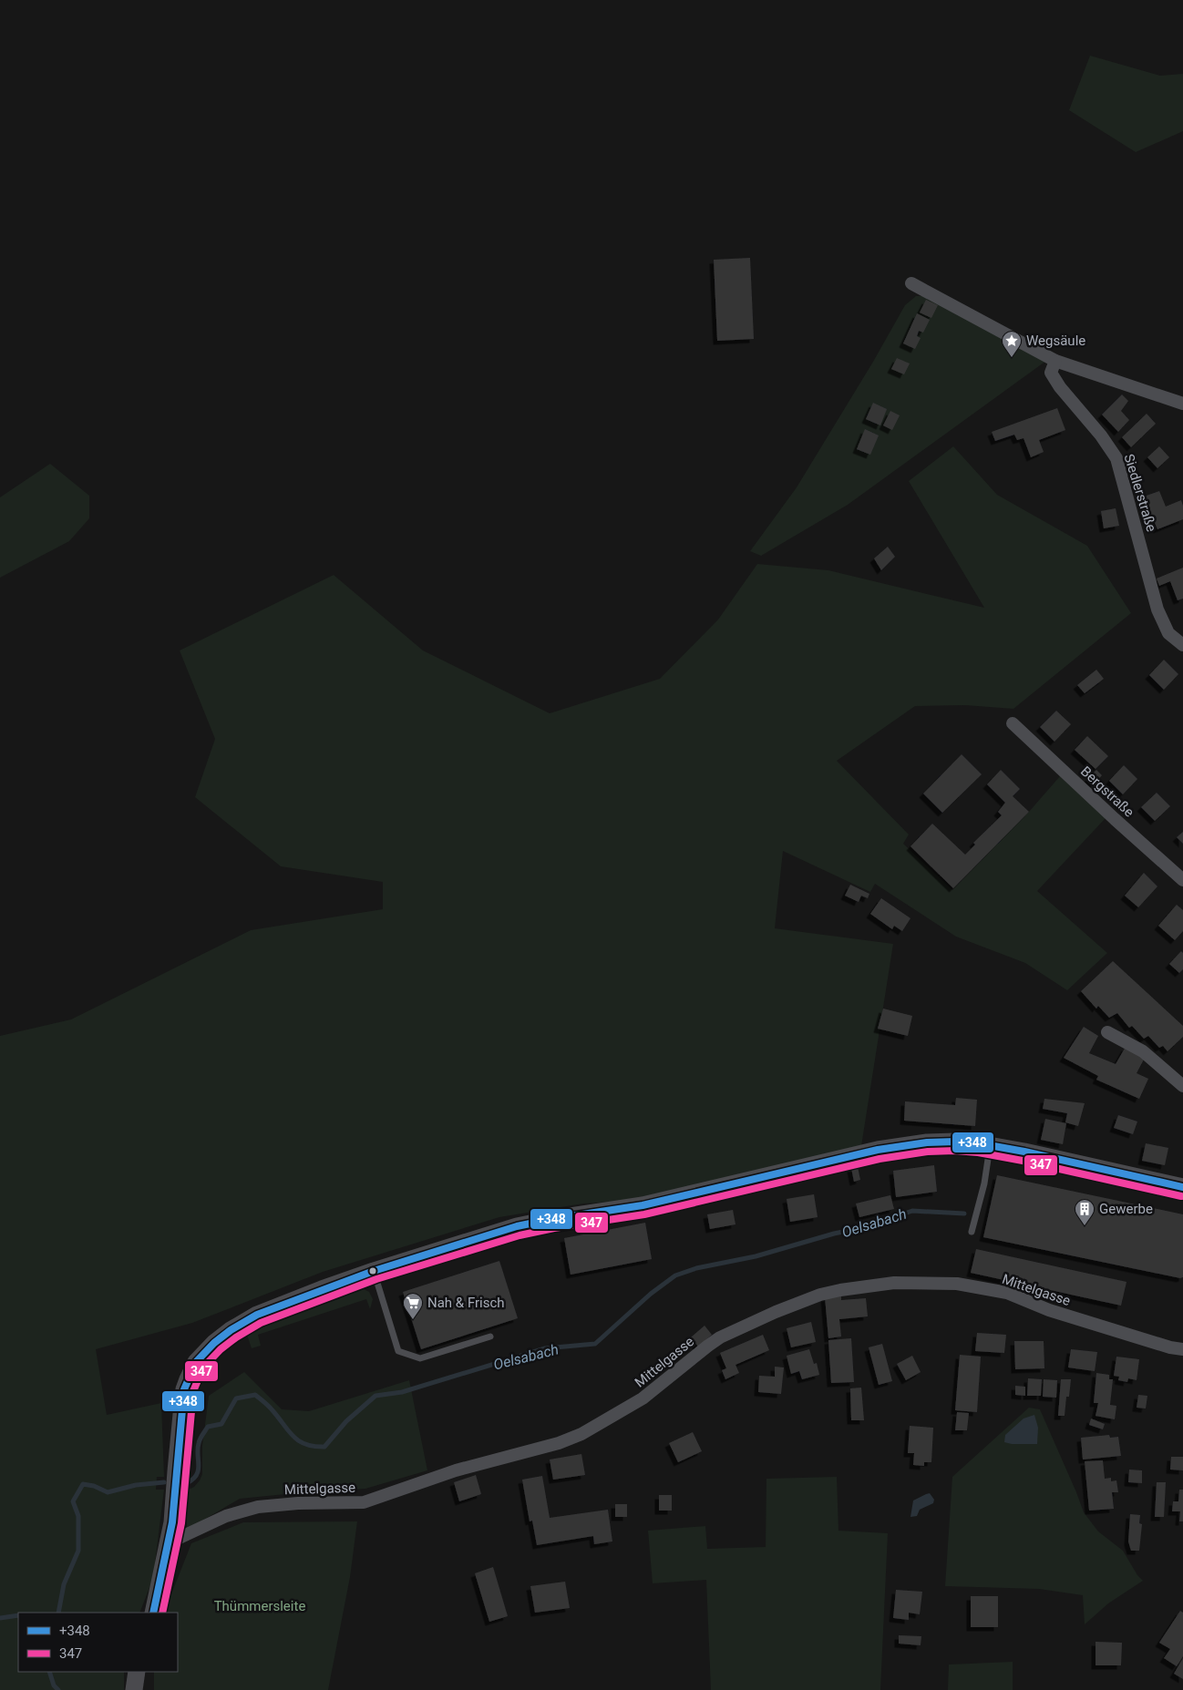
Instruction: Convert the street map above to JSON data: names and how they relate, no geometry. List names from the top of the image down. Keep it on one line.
{"streets":{"street":["Siedlerstraße","Bergstraße","Mittelgasse"]},"water":["Oelsabach"],"parks":["Thümmersleite"],"places":{"place":["Wegsäule"],"building":["Gewerbe"],"supermarket":["Nah & Frisch"]},"lines":["transit line +348","transit line 347"],"legend":["+348","347"]}
